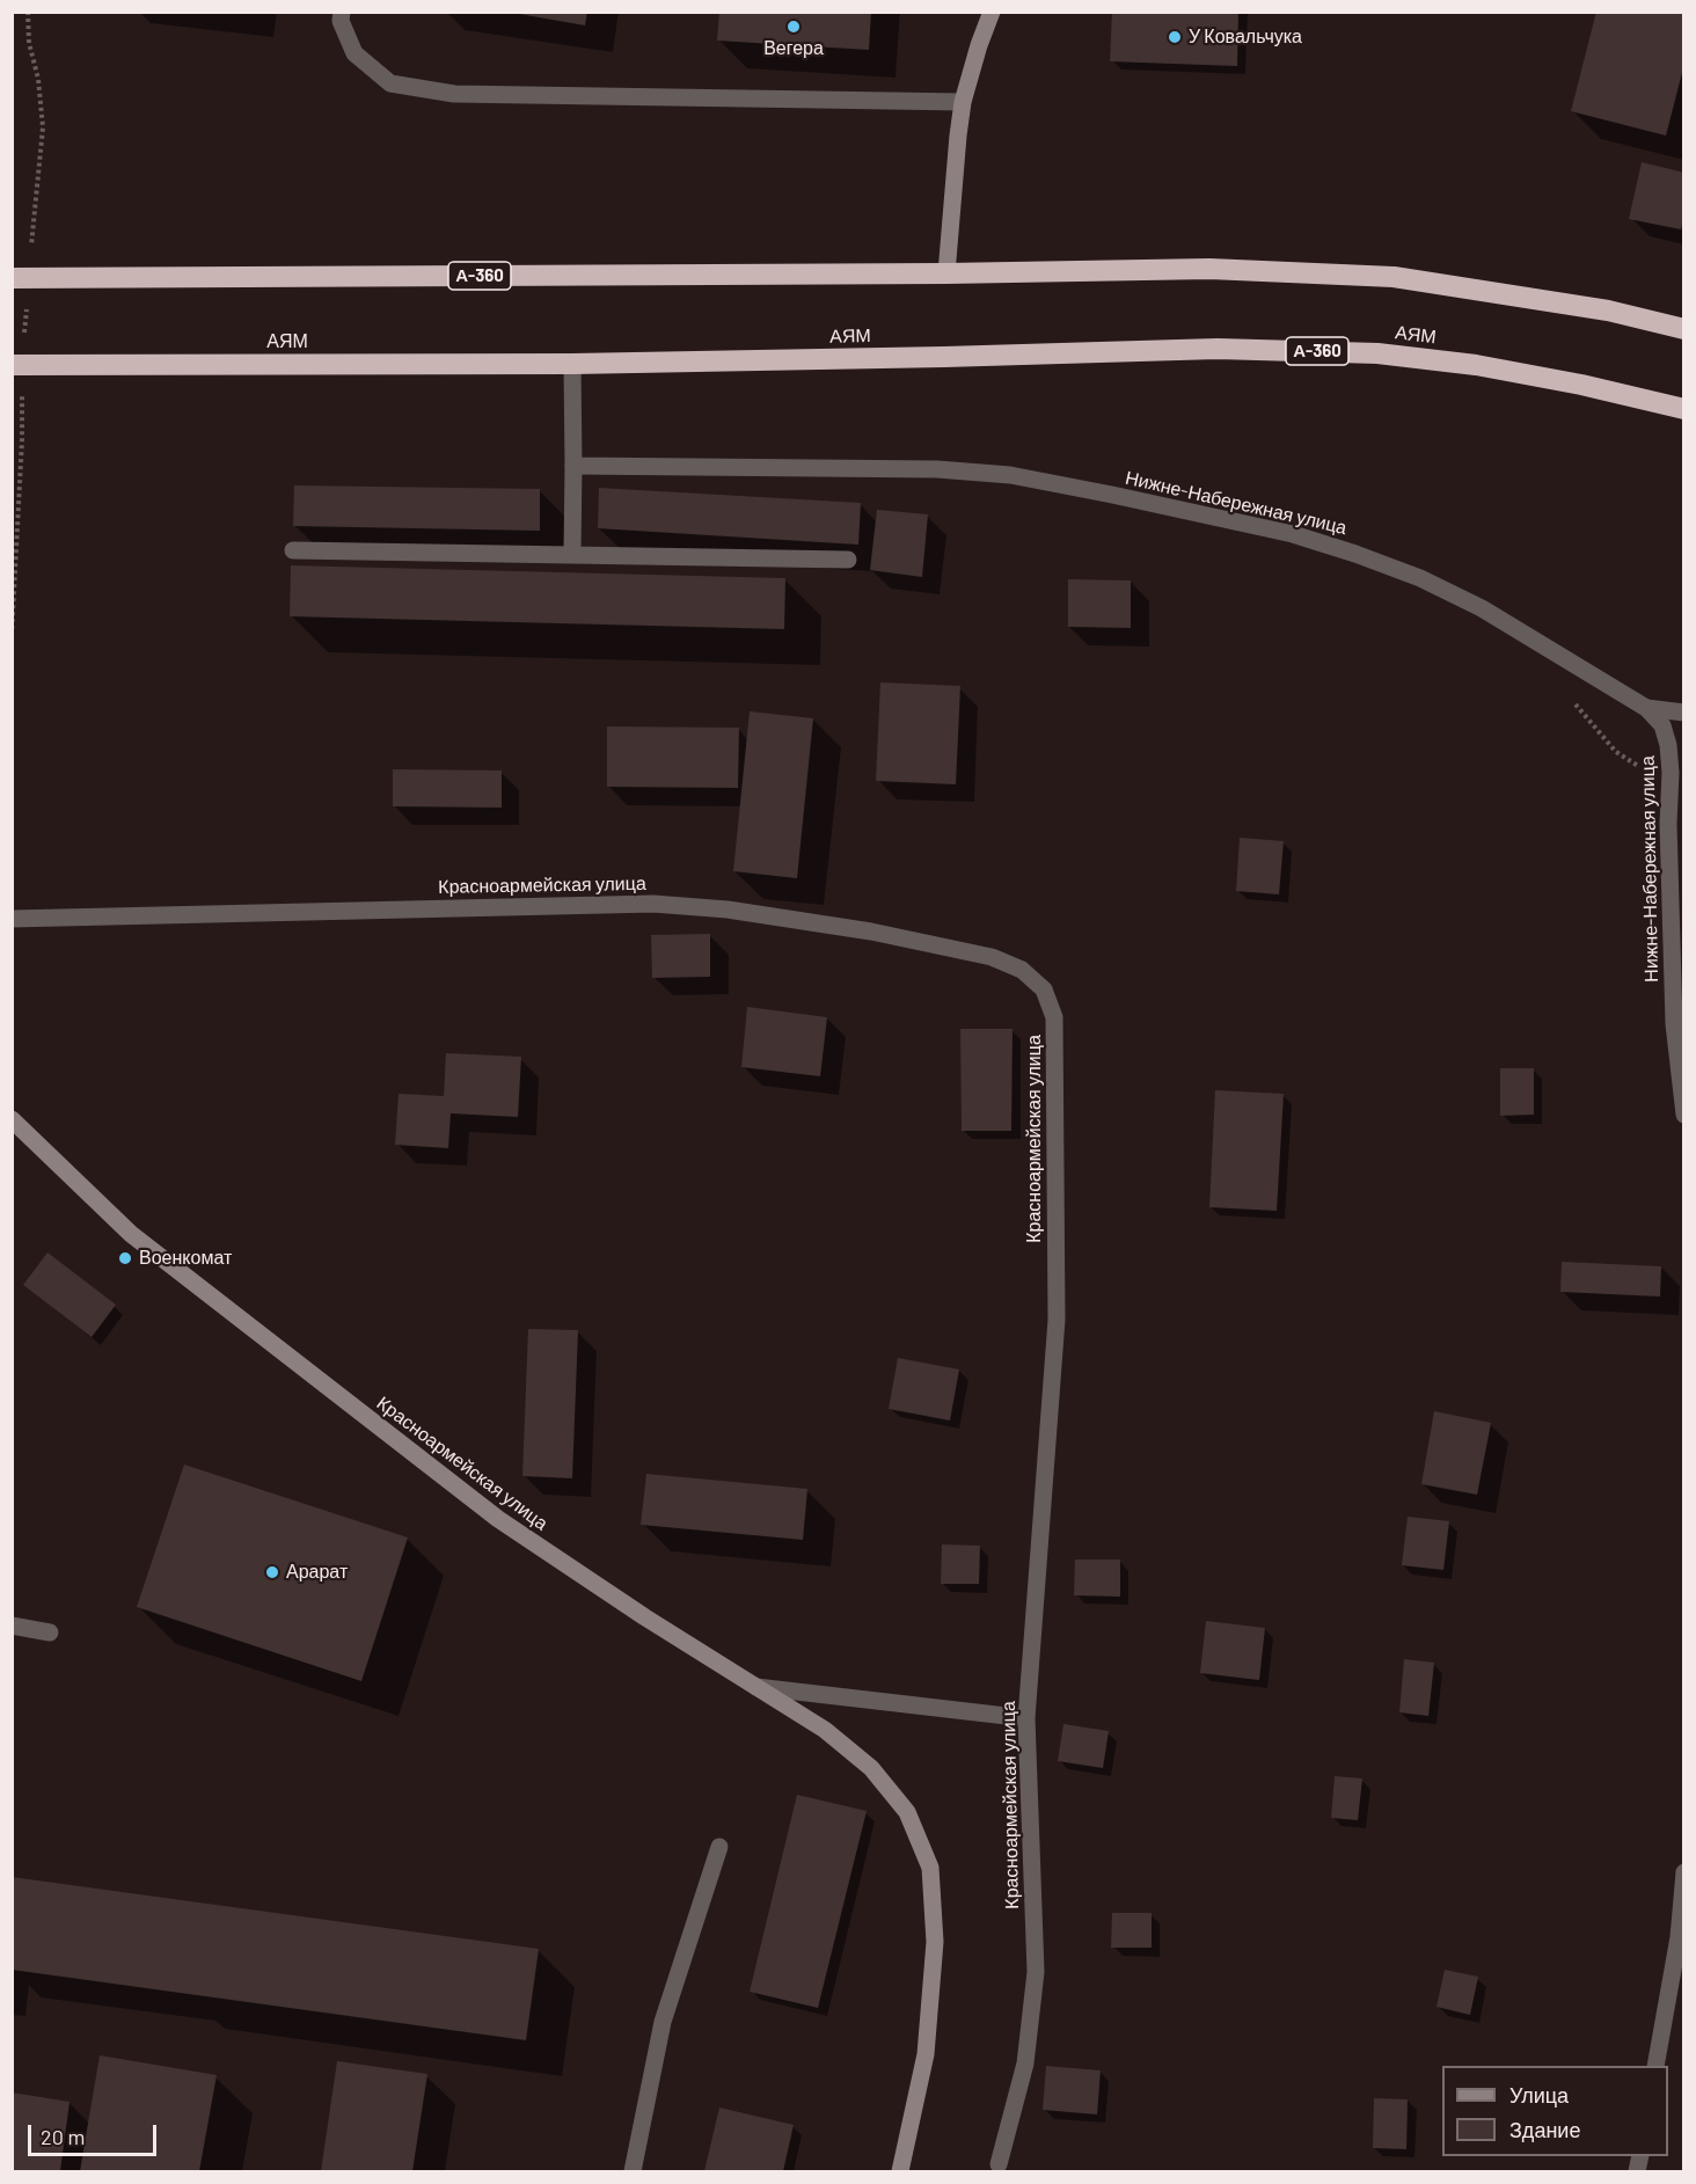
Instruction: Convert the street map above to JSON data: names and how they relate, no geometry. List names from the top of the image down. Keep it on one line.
{"streets":{"highway":["А-360","АЯМ"],"street":["Нижне-Набережная улица","Красноармейская улица"]},"places":["Вегера","У Ковальчука","Военкомат","Арарат"],"legend":["Улица","Здание"],"scale_bar":"20 m"}
